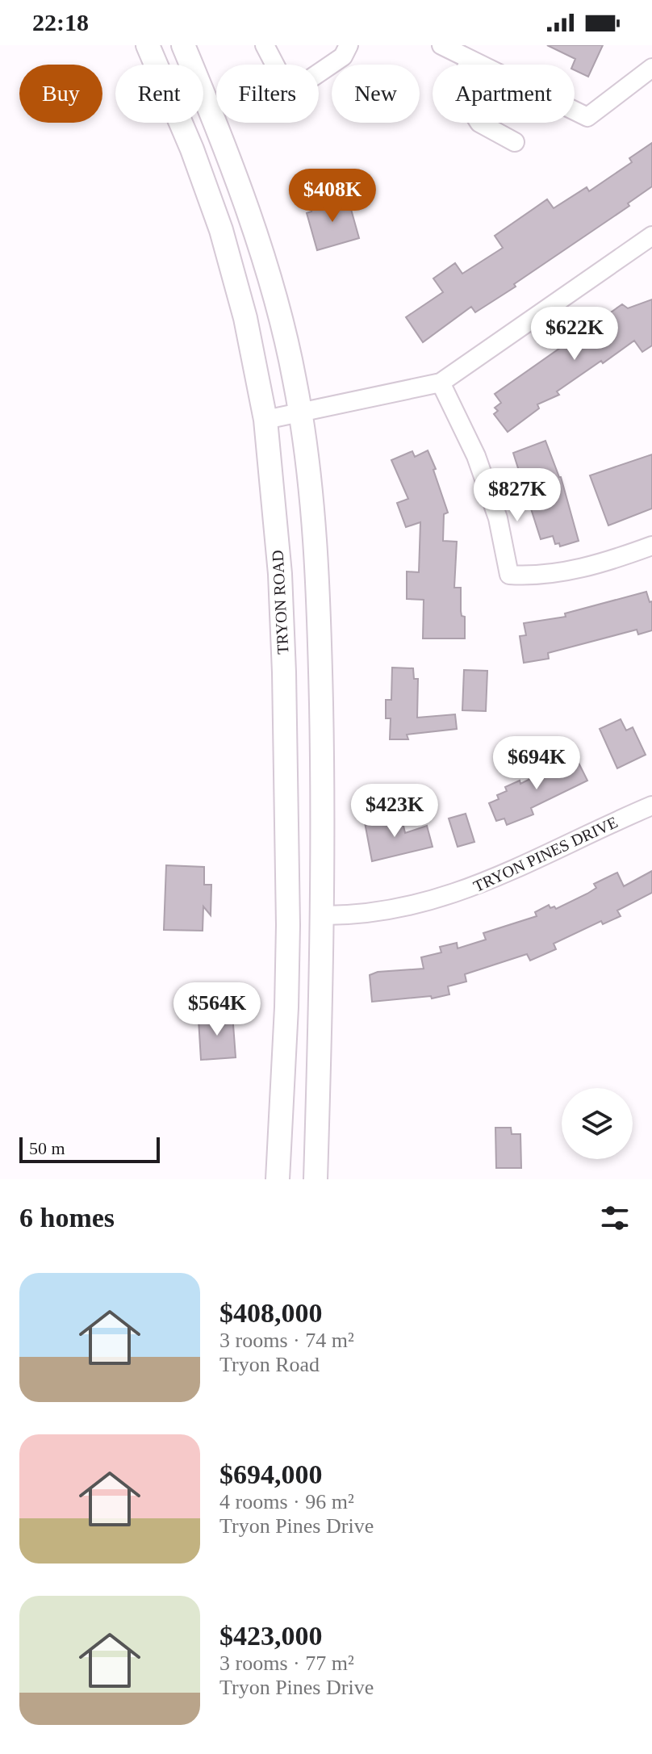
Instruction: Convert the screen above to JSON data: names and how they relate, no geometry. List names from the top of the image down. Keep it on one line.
{"streets":{"main road":["TRYON ROAD"],"street":["TRYON PINES DRIVE"]},"scale_bar":"50 m","page":{"status":"22:18","chip":["Buy","Rent","Filters","New","Apartment"],"price":["$408K","$622K","$827K","$694K","$423K","$564K"],"scale":"50 m","heading":"6 homes","list":[{"name":"$408,000","note":"3 rooms · 74 m² · Tryon Road"},{"name":"$694,000","note":"4 rooms · 96 m² · Tryon Pines Drive"},{"name":"$423,000","note":"3 rooms · 77 m² · Tryon Pines Drive"}]}}
